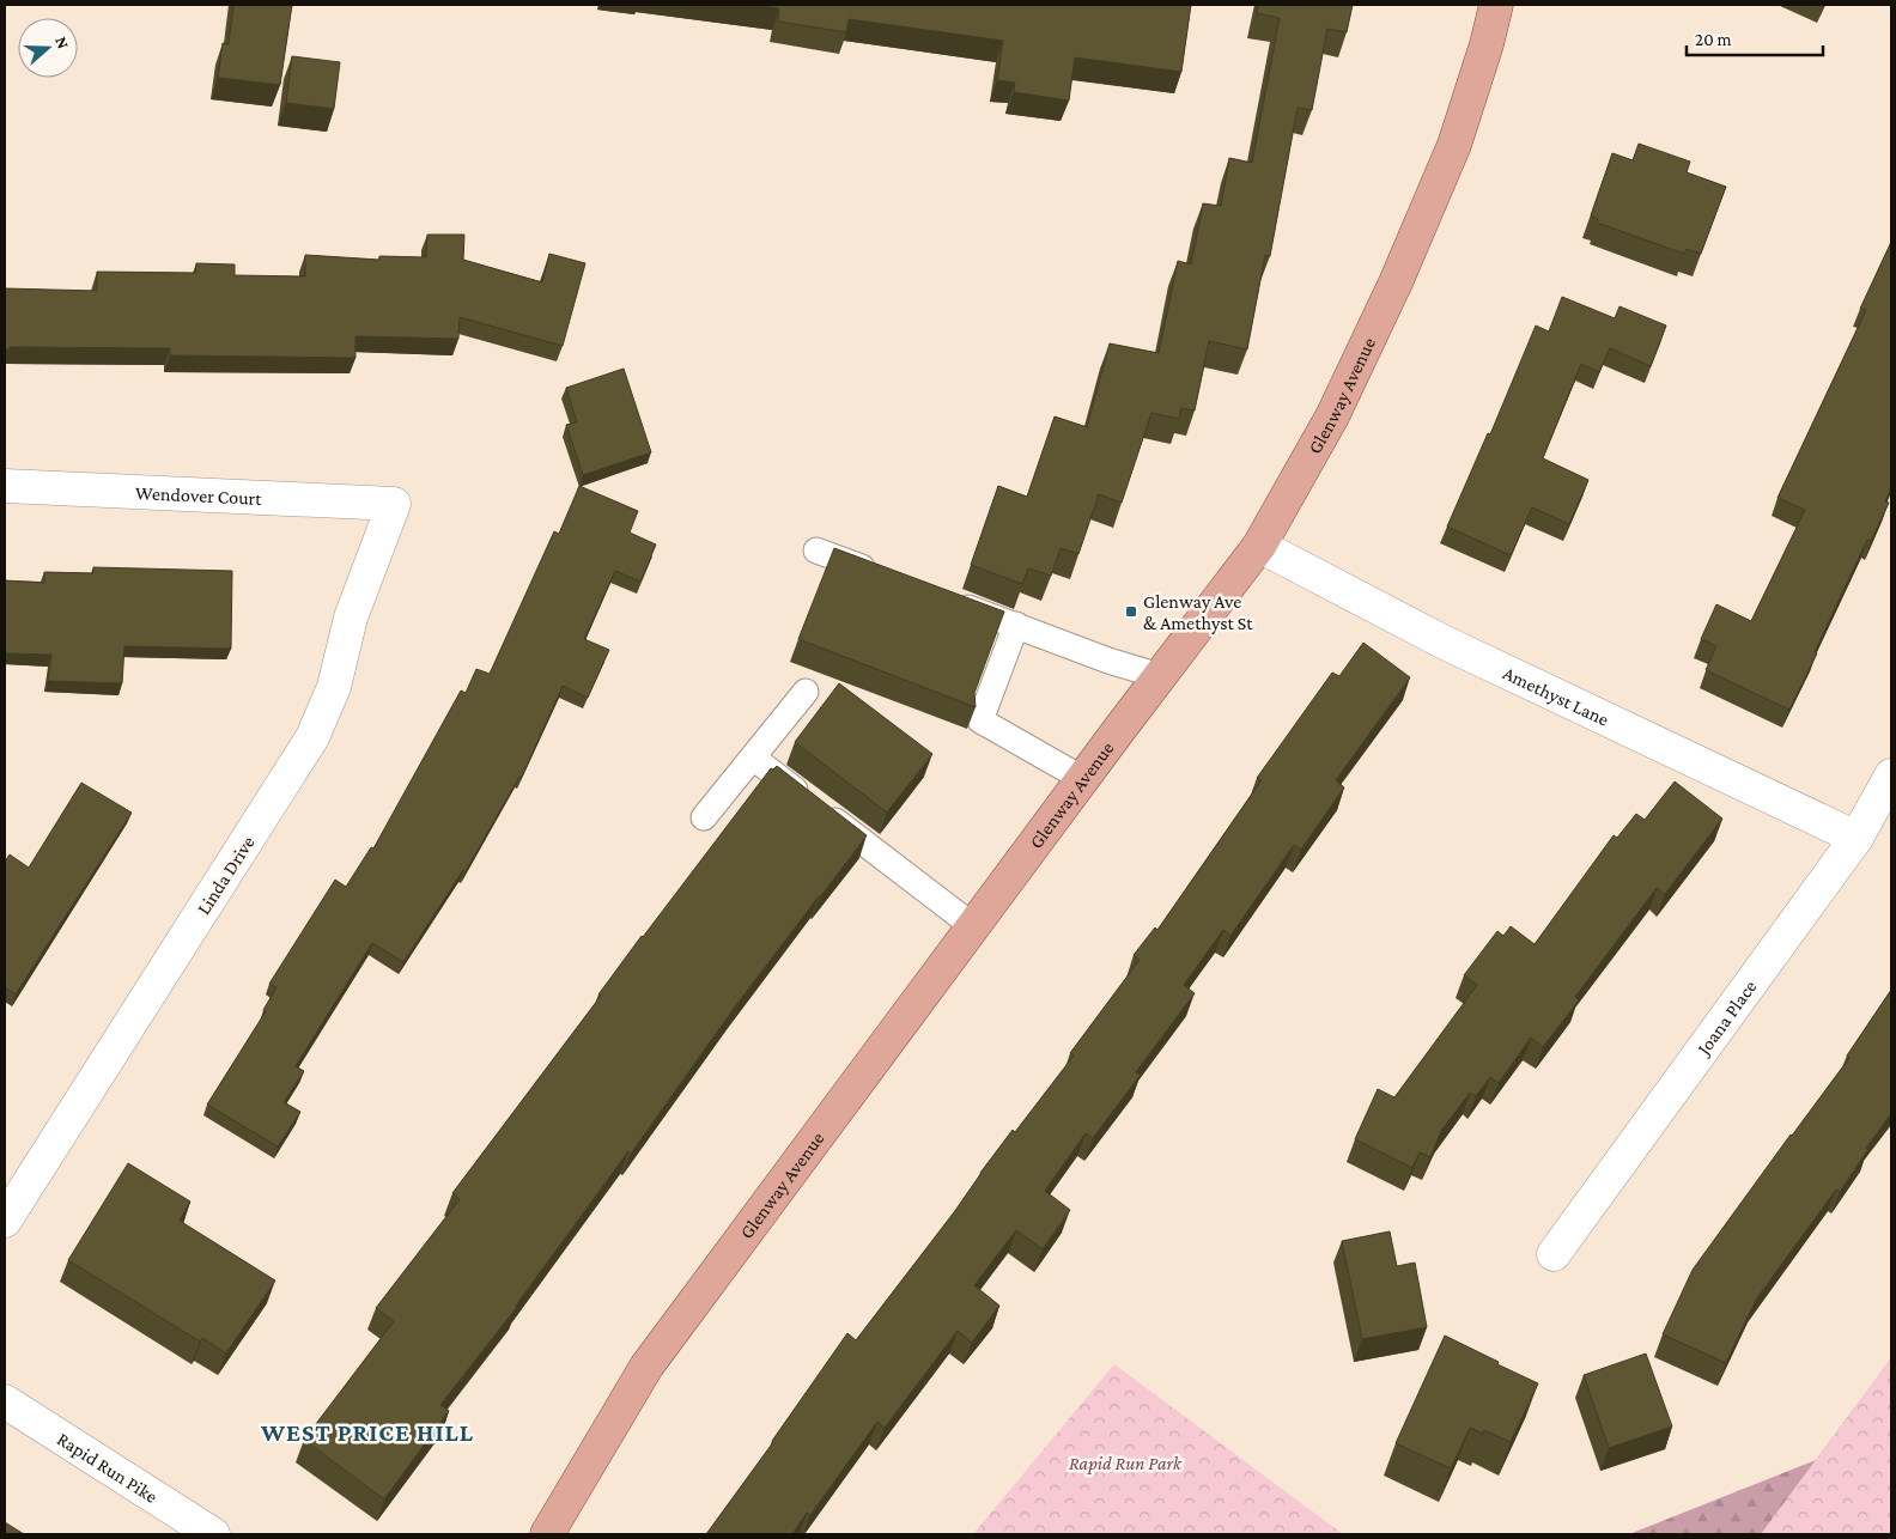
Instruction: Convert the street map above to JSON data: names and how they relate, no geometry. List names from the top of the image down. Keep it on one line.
{"streets":{"main road":["Glenway Avenue"],"street":["Wendover Court","Amethyst Lane","Linda Drive","Joana Place","Rapid Run Pike"]},"crossings":[["Glenway Avenue","Amethyst Lane"],["Wendover Court","Linda Drive"],["Amethyst Lane","Joana Place"]],"districts":["WEST PRICE HILL"],"parks":["Rapid Run Park"],"places":{"transit":["Glenway Ave & Amethyst St"]},"scale_bar":"20 m","north":"right"}
